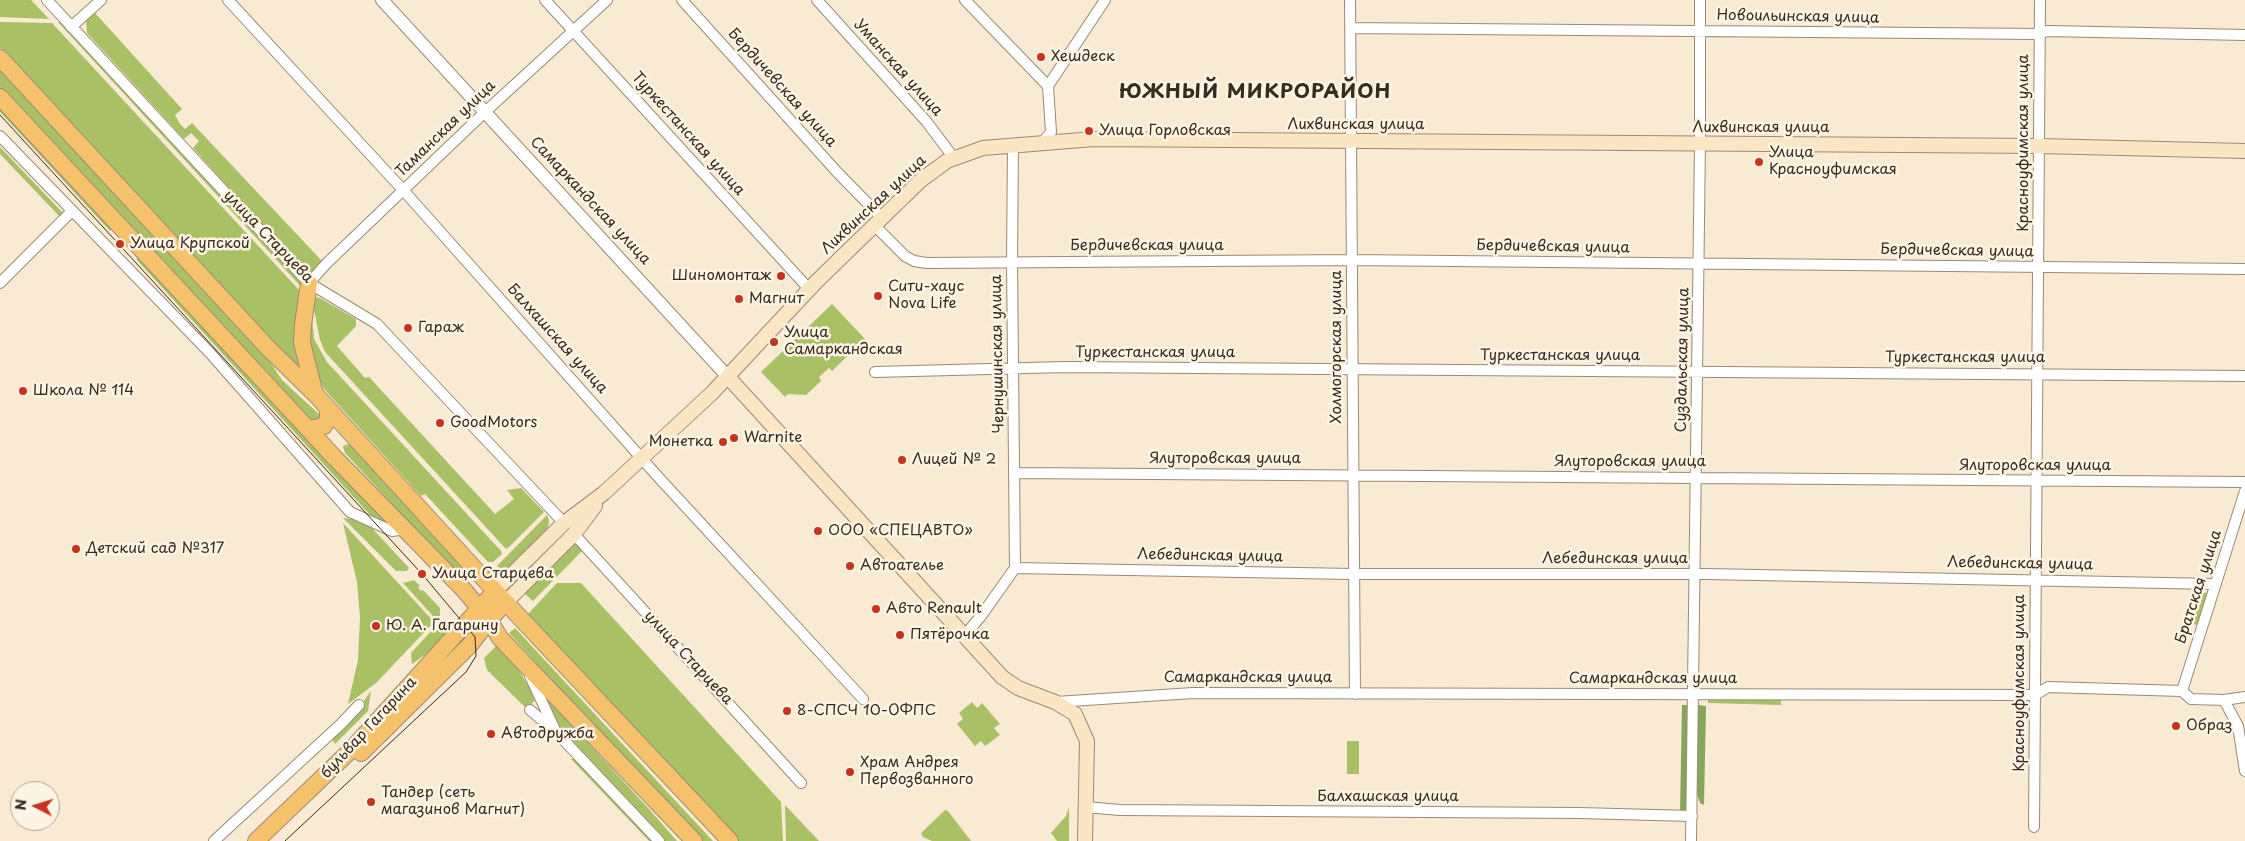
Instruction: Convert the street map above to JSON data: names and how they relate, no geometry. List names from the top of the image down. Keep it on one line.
{"streets":{"main road":["Лихвинская улица","Самаркандская улица","бульвар Гагарина"],"street":["Новоильинская улица","Уманская улица","Бердичевская улица","Таманская улица","Туркестанская улица","Красноуфимская улица","улица Старцева","Балхашская улица","Холмогорская улица","Чернушинская улица","Суздальская улица","Ялуторовская улица","Лебединская улица","Братская улица"]},"crossings":[["Новоильинская улица","Красноуфимская улица"],["Новоильинская улица","Холмогорская улица"],["Новоильинская улица","Суздальская улица"],["Уманская улица","Лихвинская улица"],["Бердичевская улица","Лихвинская улица"],["Бердичевская улица","Красноуфимская улица"],["Бердичевская улица","Холмогорская улица"],["Бердичевская улица","Чернушинская улица"],["Бердичевская улица","Суздальская улица"],["Лихвинская улица","Туркестанская улица"],["Лихвинская улица","Красноуфимская улица"],["Лихвинская улица","Самаркандская улица"],["Лихвинская улица","Балхашская улица"],["Лихвинская улица","Холмогорская улица"],["Лихвинская улица","Чернушинская улица"],["Лихвинская улица","Суздальская улица"],["Таманская улица","Туркестанская улица"],["Таманская улица","Самаркандская улица"],["Таманская улица","улица Старцева"],["Таманская улица","Балхашская улица"],["Туркестанская улица","Красноуфимская улица"],["Туркестанская улица","Холмогорская улица"],["Туркестанская улица","Чернушинская улица"],["Туркестанская улица","Суздальская улица"],["Красноуфимская улица","Самаркандская улица"],["Красноуфимская улица","Ялуторовская улица"],["Красноуфимская улица","Лебединская улица"],["Самаркандская улица","Балхашская улица"],["Самаркандская улица","Холмогорская улица"],["Самаркандская улица","Суздальская улица"],["Самаркандская улица","Братская улица"],["Балхашская улица","Суздальская улица"],["Холмогорская улица","Ялуторовская улица"],["Холмогорская улица","Лебединская улица"],["Чернушинская улица","Ялуторовская улица"],["Чернушинская улица","Лебединская улица"],["Суздальская улица","Ялуторовская улица"],["Суздальская улица","Лебединская улица"],["Лебединская улица","Братская улица"]],"districts":["ЮЖНЫЙ МИКРОРАЙОН"],"places":["Хешдеск","Улица Горловская","Улица Красноуфимская","Улица Крупской","Шинoмонтаж","Сити-хаус Nova Life","Магнит","Гараж","Улица Самаркандская","Школа № 114","GoodMotors","Warnite","Монетка","Лицей № 2","ООО «СПЕЦАВТО»","Детский сад №317","Автоателье","Улица Старцева","Авто Renault","Ю. А. Гагарину","Пятёрочка","8-СПСЧ 10-ОФПС","Образ","Автодружба","Храм Андрея Первозванного","Тандер (сеть магазинов Магнит)"],"north":"left"}
